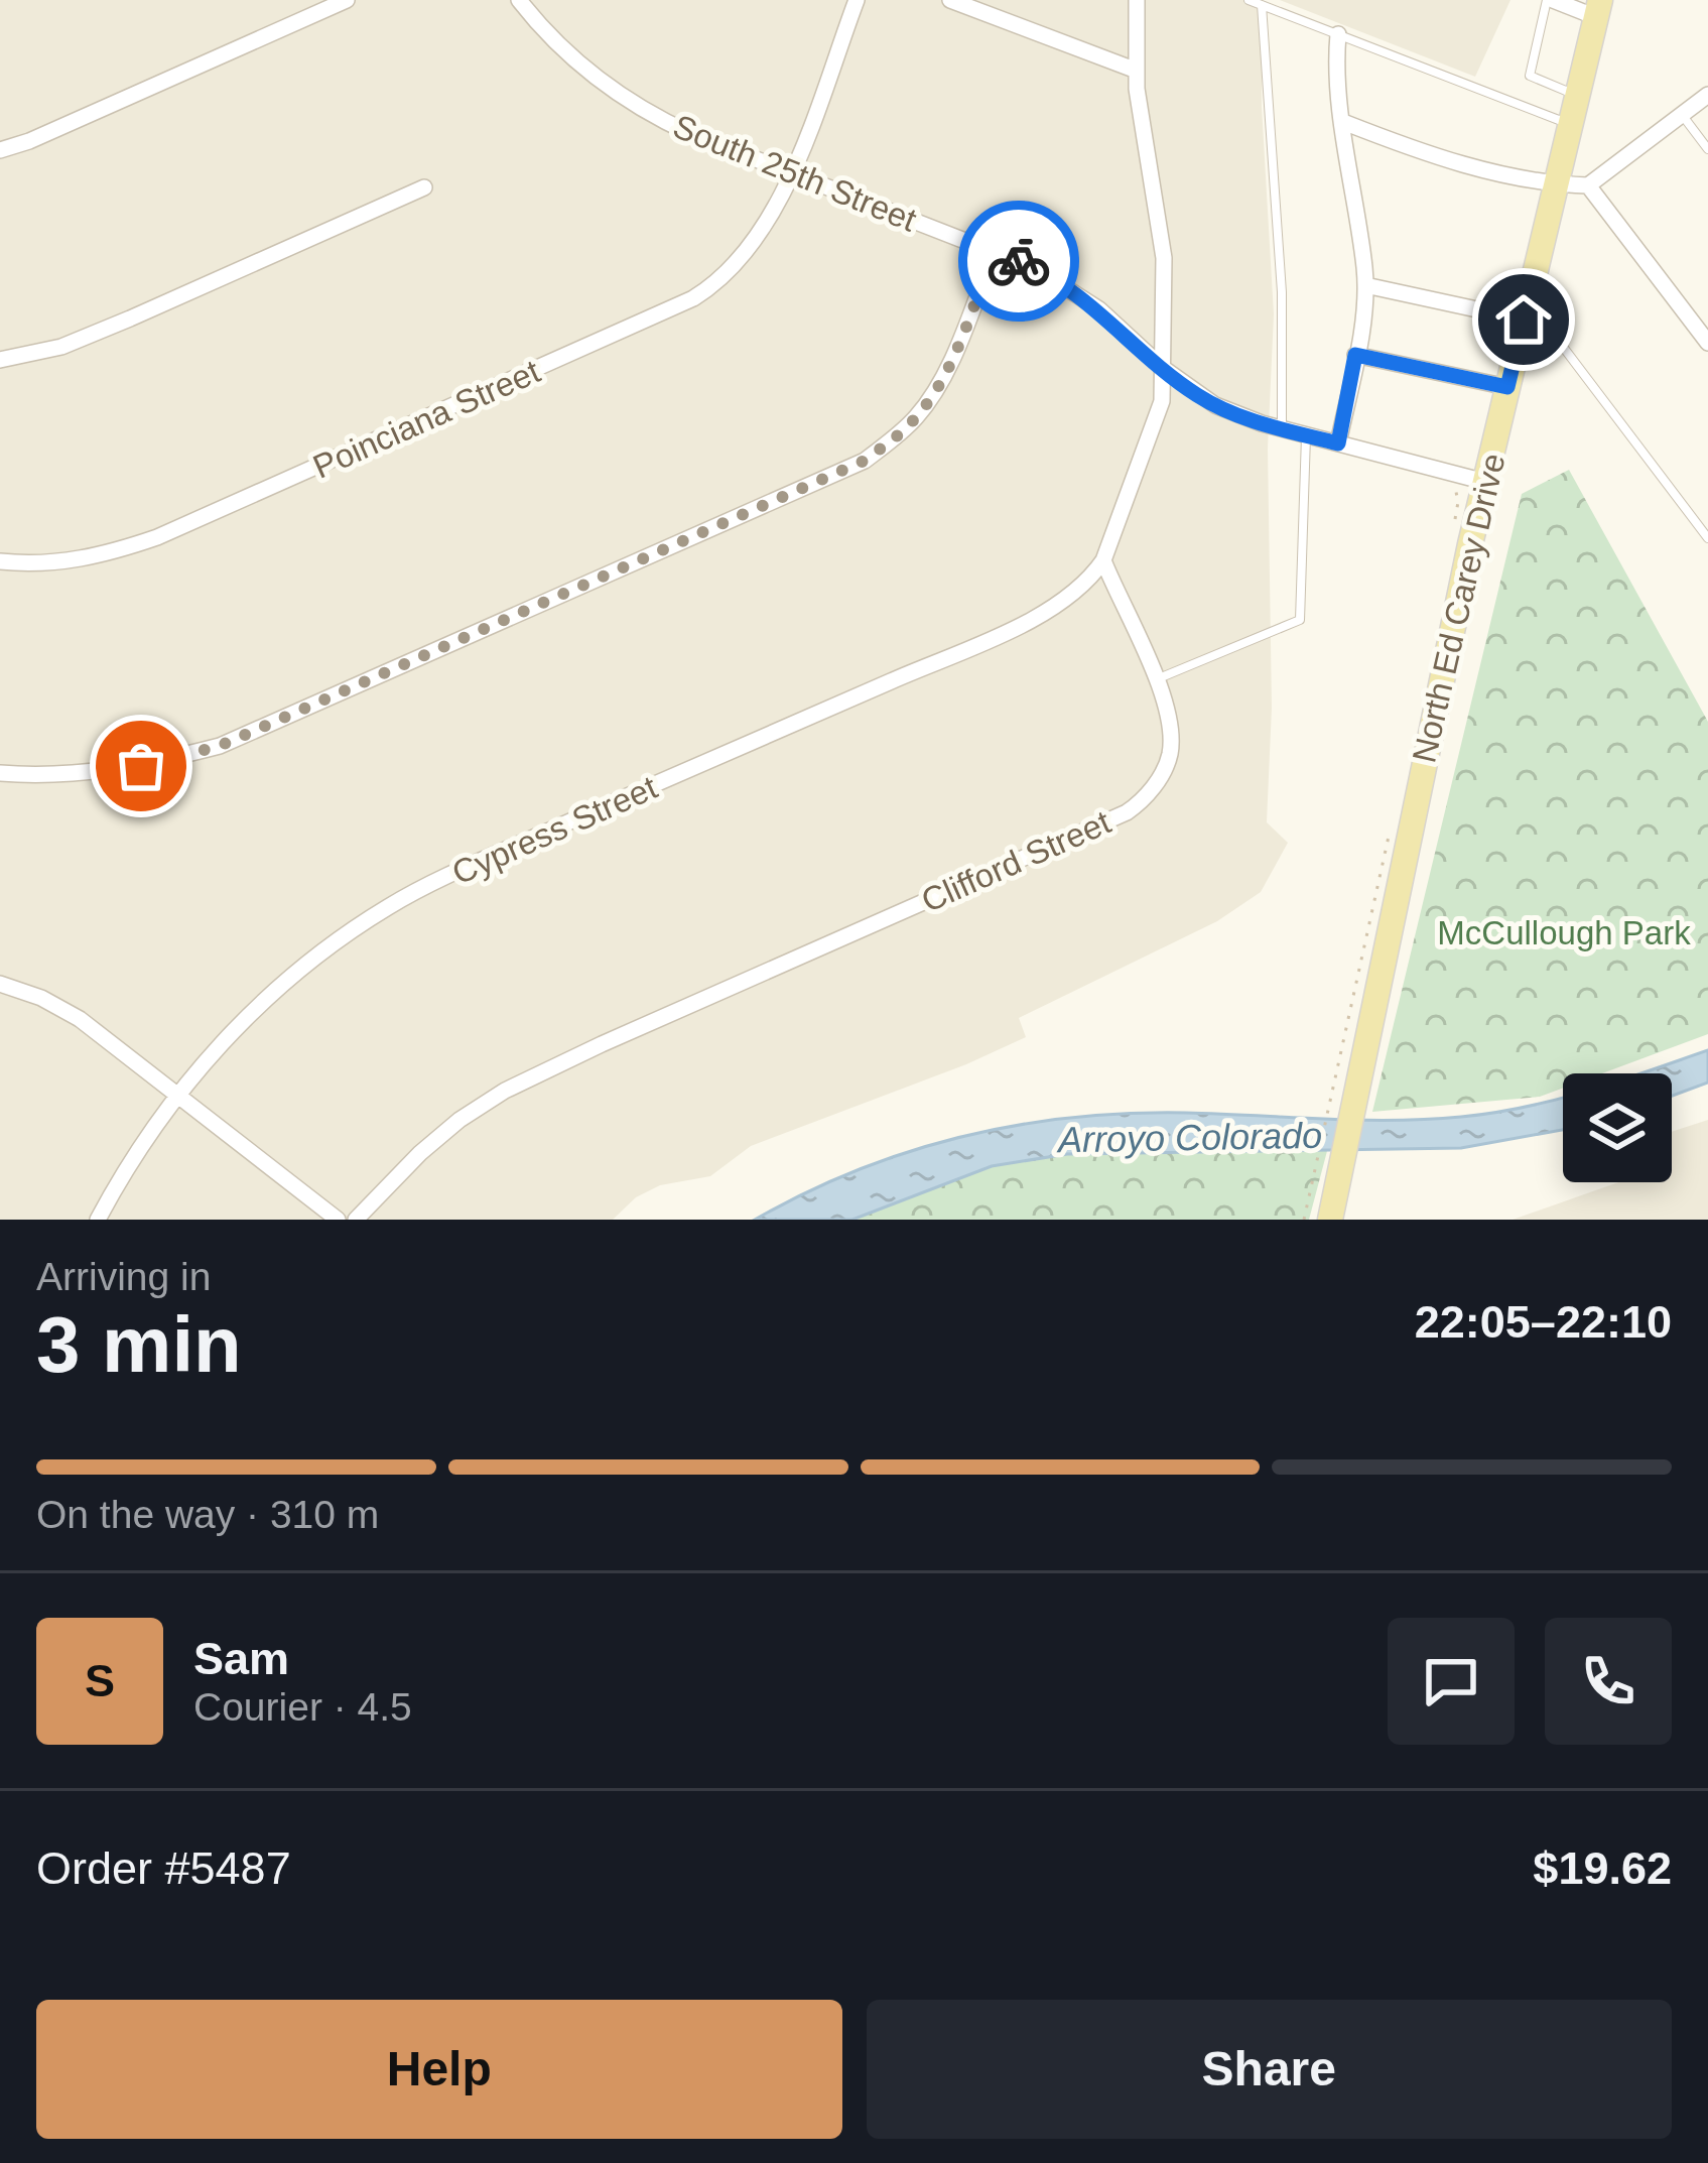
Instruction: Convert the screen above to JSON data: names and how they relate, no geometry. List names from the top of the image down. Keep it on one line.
{"streets":{"main road":["North Ed Carey Drive"],"street":["South 25th Street","Poinciana Street","Cypress Street","Clifford Street"]},"crossings":[["South 25th Street","Poinciana Street"],["South 25th Street","North Ed Carey Drive"],["Cypress Street","Clifford Street"]],"water":["Arroyo Colorado"],"parks":["McCullough Park"],"page":{"heading":["3 min","Arriving in","22:05–22:10"],"panel":["Sam","Courier · 4.5","Order #5487","$19.62"],"bar":"On the way · 310 m","round":"S","buttons":["Help","Share"]}}
